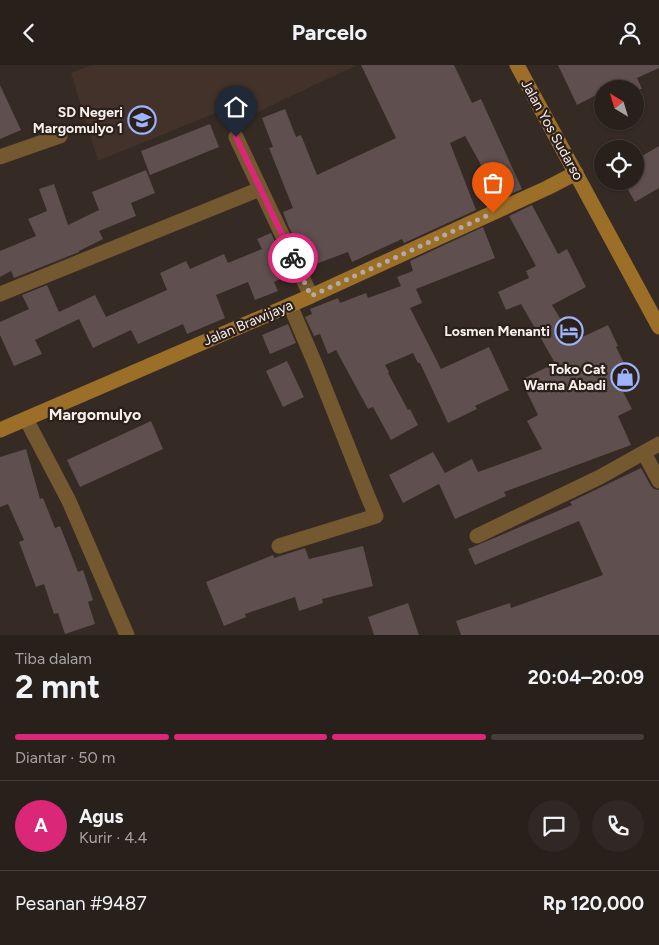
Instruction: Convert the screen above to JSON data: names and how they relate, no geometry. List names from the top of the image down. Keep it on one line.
{"streets":{"street":["Jalan Yos Sudarso","Jalan Brawijaya"]},"crossings":[["Jalan Yos Sudarso","Jalan Brawijaya"]],"districts":["Margomulyo"],"places":{"school or university":["SD Negeri Margomulyo 1"],"hotel":["Losmen Menanti"],"shop":["Toko Cat Warna Abadi"]},"north":"top left","page":{"header":"Parcelo","heading":["2 mnt","Tiba dalam","20:04–20:09"],"panel":["Agus","Kurir · 4.4","Pesanan #9487","Rp 120,000"],"bar":"Diantar · 50 m","round":"A"}}
